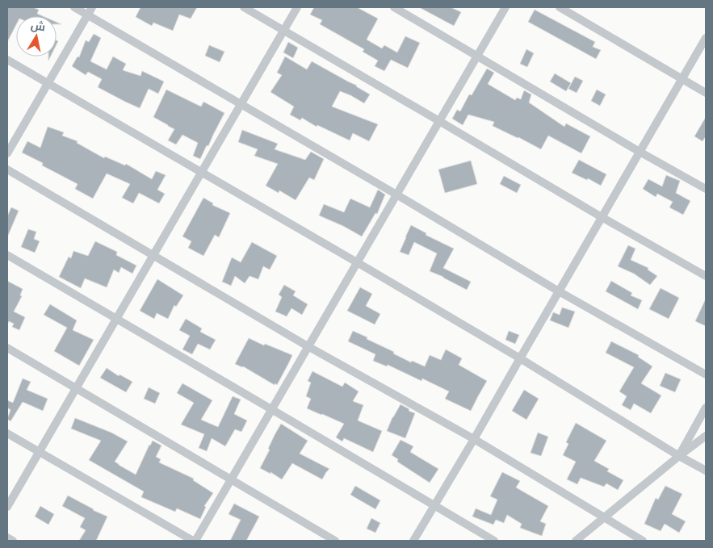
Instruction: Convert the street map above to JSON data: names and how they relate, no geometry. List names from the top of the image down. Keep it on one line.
{"north":"top"}
